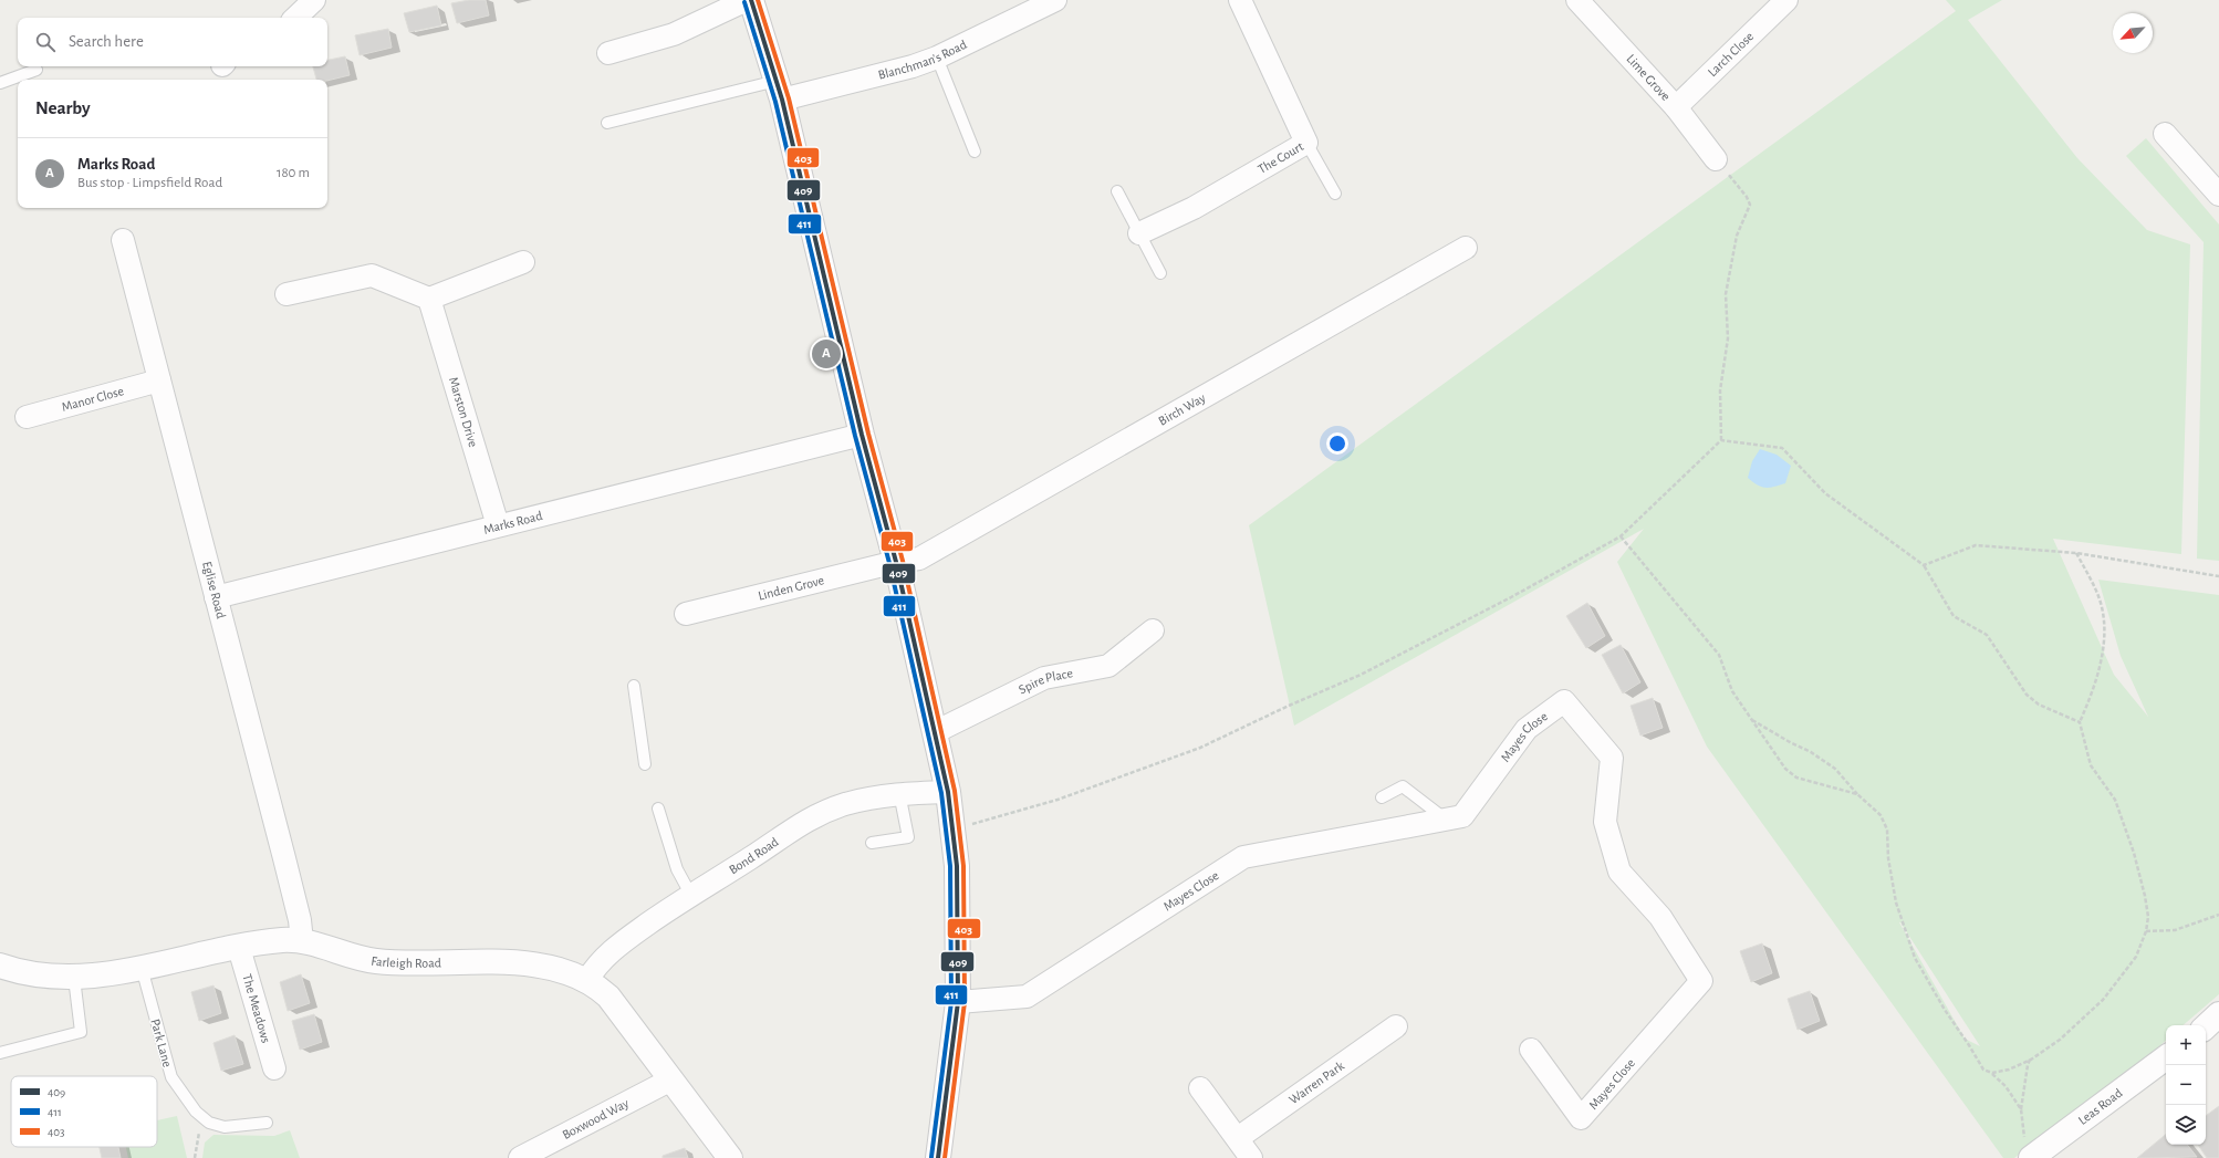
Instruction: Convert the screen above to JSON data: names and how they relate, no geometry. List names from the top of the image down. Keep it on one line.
{"streets":{"main road":["Farleigh Road","Leas Road"],"street":["Larch Close","Blanchman's Road","Lime Grove","The Court","Manor Close","Birch Way","Marston Drive","Marks Road","Linden Grove","Eglise Road","Spire Place","Mayes Close","Bond Road","The Meadows","Warren Park","Boxwood Way"],"lane":["Park Lane"]},"crossings":[["Larch Close","Lime Grove"],["Manor Close","Eglise Road"],["Birch Way","Linden Grove"],["Marston Drive","Marks Road"],["Marks Road","Eglise Road"],["Eglise Road","Farleigh Road"],["Bond Road","Farleigh Road"],["Farleigh Road","The Meadows"],["Farleigh Road","Park Lane"],["Farleigh Road","Boxwood Way"]],"lines":["transit line 409","transit line 403","transit line 411"],"legend":["409","411","403"],"north":"bottom left","page":{"search":"Search here","heading":"Nearby","list":[{"mark":"A","name":"Marks Road","note":"Bus stop · Limpsfield Road","value":"180 m"}],"pins":"A","map_buttons":["+","−"]}}
